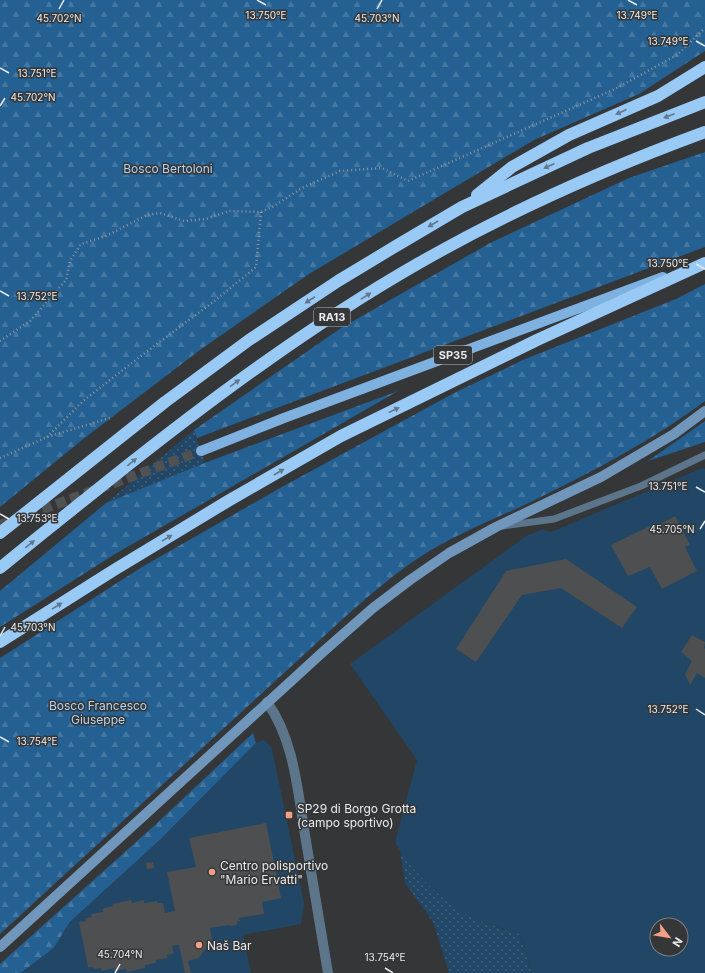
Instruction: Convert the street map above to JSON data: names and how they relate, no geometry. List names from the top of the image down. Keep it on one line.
{"streets":{"highway":["RA13"],"main road":["SP35"]},"parks":["Bosco Bertoloni","Bosco Francesco Giuseppe"],"places":{"transit":["SP29 di Borgo Grotta (campo sportivo)"],"other":["Centro polisportivo \"Mario Ervatti\"","Naš Bar"]},"north":"bottom right","coordinates":["13.750°E","13.749°E","45.702°N","45.703°N","13.751°E","13.752°E","13.753°E","45.705°N","13.754°E","45.704°N"]}
